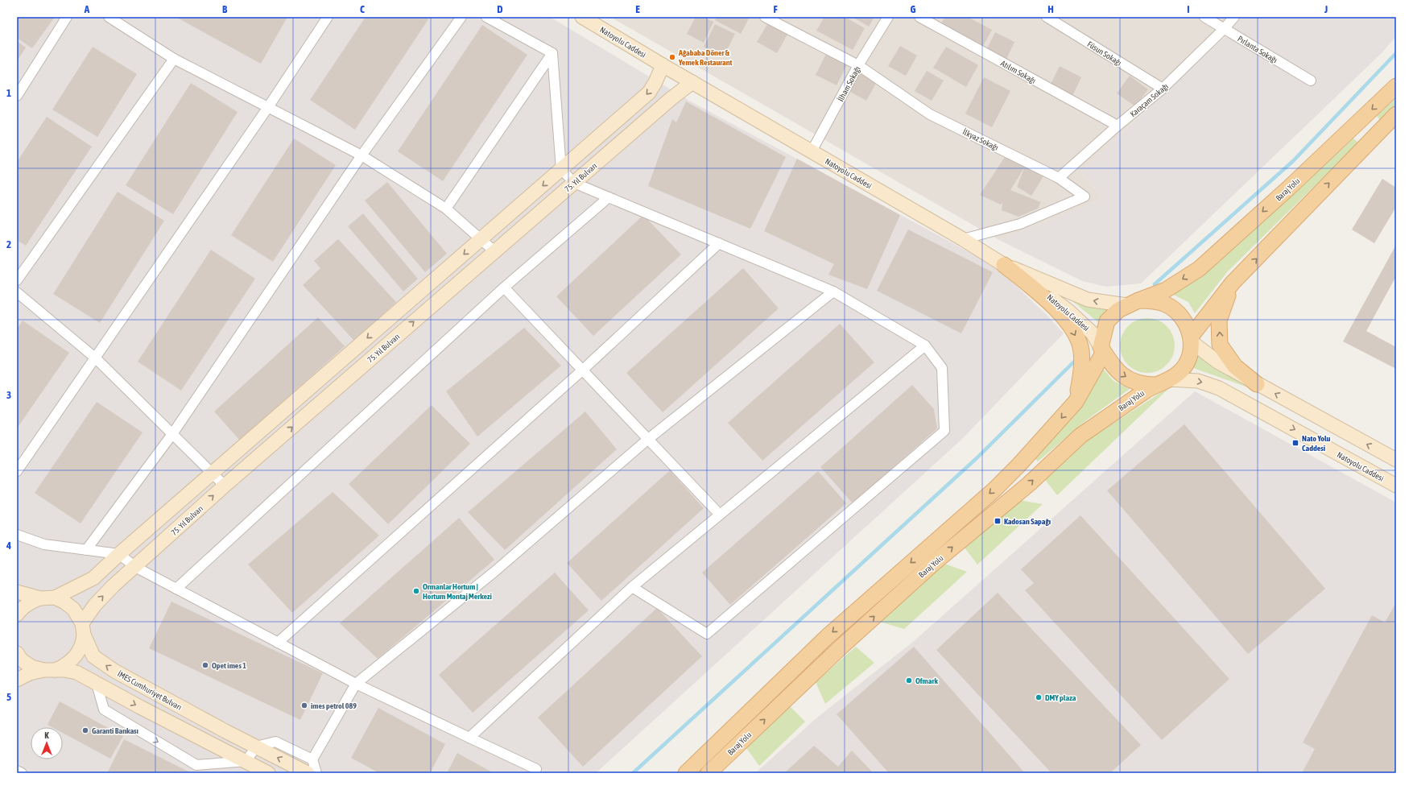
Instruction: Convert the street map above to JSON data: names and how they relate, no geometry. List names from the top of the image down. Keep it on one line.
{"streets":{"main road":["Baraj Yolu"],"street":["Natoyolu Caddesi","Pırlanta Sokağı","Füsun Sokağı","Atılım Sokağı","İlham Sokağı","Karaçam Sokağı","İlkyaz Sokağı","75. Yıl Bulvarı","İMES Cumhuriyet Bulvarı"]},"crossings":[["Natoyolu Caddesi","İlham Sokağı"],["Natoyolu Caddesi","İlkyaz Sokağı"],["Natoyolu Caddesi","75. Yıl Bulvarı"],["Natoyolu Caddesi","Baraj Yolu"],["Pırlanta Sokağı","Karaçam Sokağı"],["Füsun Sokağı","Karaçam Sokağı"],["Atılım Sokağı","Karaçam Sokağı"],["İlham Sokağı","İlkyaz Sokağı"],["Karaçam Sokağı","İlkyaz Sokağı"],["75. Yıl Bulvarı","İMES Cumhuriyet Bulvarı"]],"places":{"other":["Ağababa Döner & Yemek Restaurant","Ormanlar Hortum | Hortum Montaj Merkezi","Opet imes 1","Ofmark","DMY plaza","imes petrol 089","Garanti Bankası"],"transit":["Nato Yolu Caddesi","Kadosan Sapağı"]},"north":"top","grid":{"columns":["A","B","C","D","E","F","G","H","I","J"],"rows":["1","2","3","4","5"]}}
